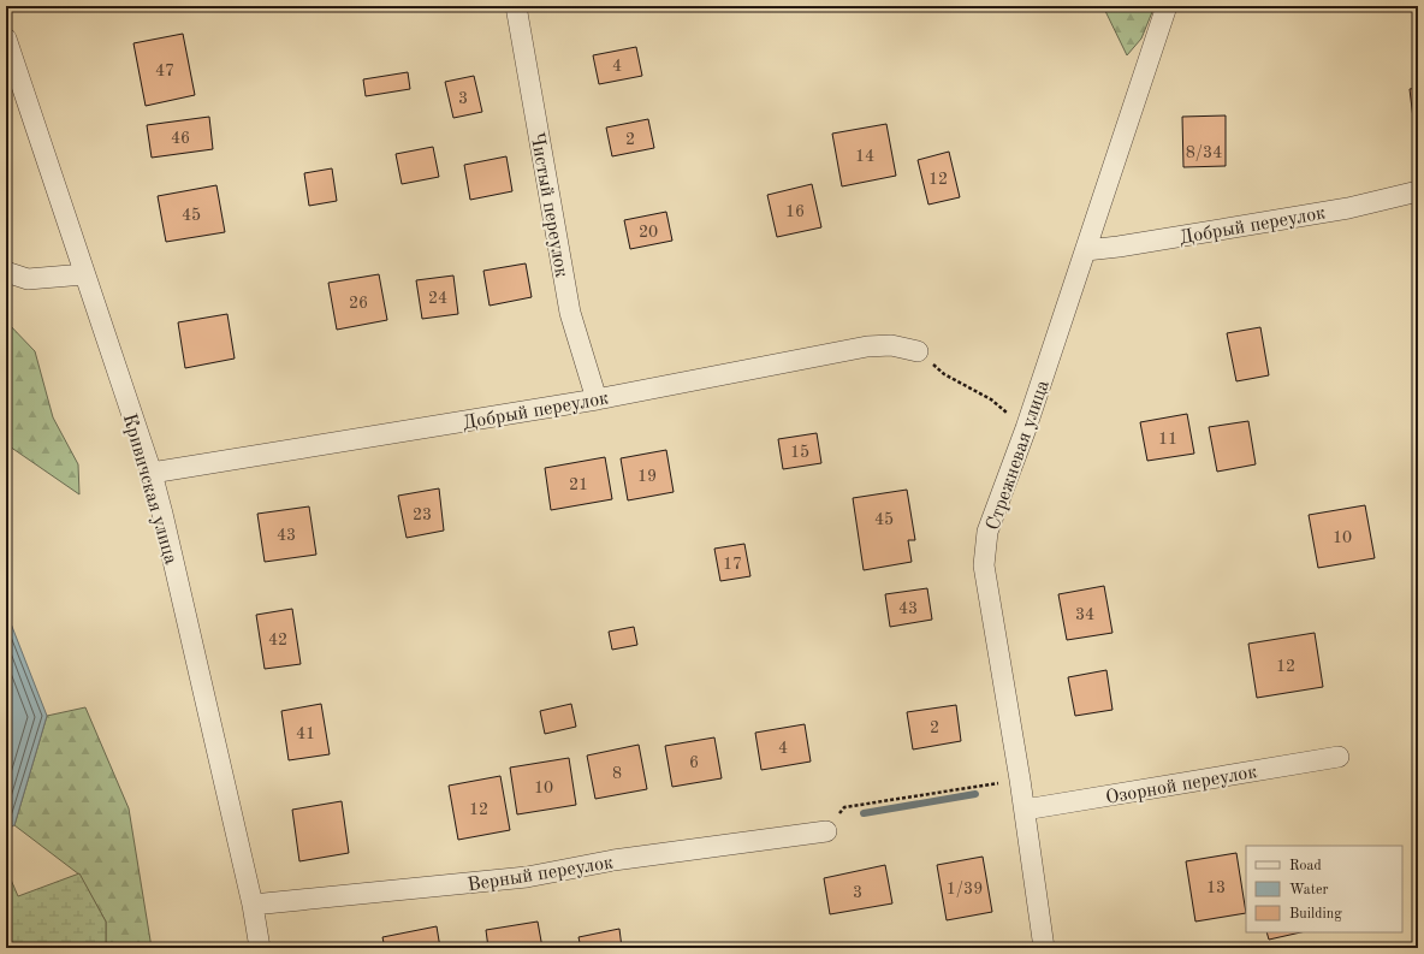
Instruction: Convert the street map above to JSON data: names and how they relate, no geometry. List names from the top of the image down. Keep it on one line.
{"streets":{"street":["Чистый переулок","Добрый переулок","Стрежневая улица","Кривичская улица","Озорной переулок","Верный переулок"]},"crossings":[["Чистый переулок","Добрый переулок"],["Добрый переулок","Стрежневая улица"],["Добрый переулок","Кривичская улица"],["Стрежневая улица","Озорной переулок"],["Кривичская улица","Верный переулок"]],"house_numbers":["4","47","3","46","2","8/34","14","12","16","45","20","24","26","11","15","19","21","23","45","43","10","17","43","34","42","12","2","41","4","6","8","10","12","13","1/39","3"],"legend":["Road","Water","Building"]}
